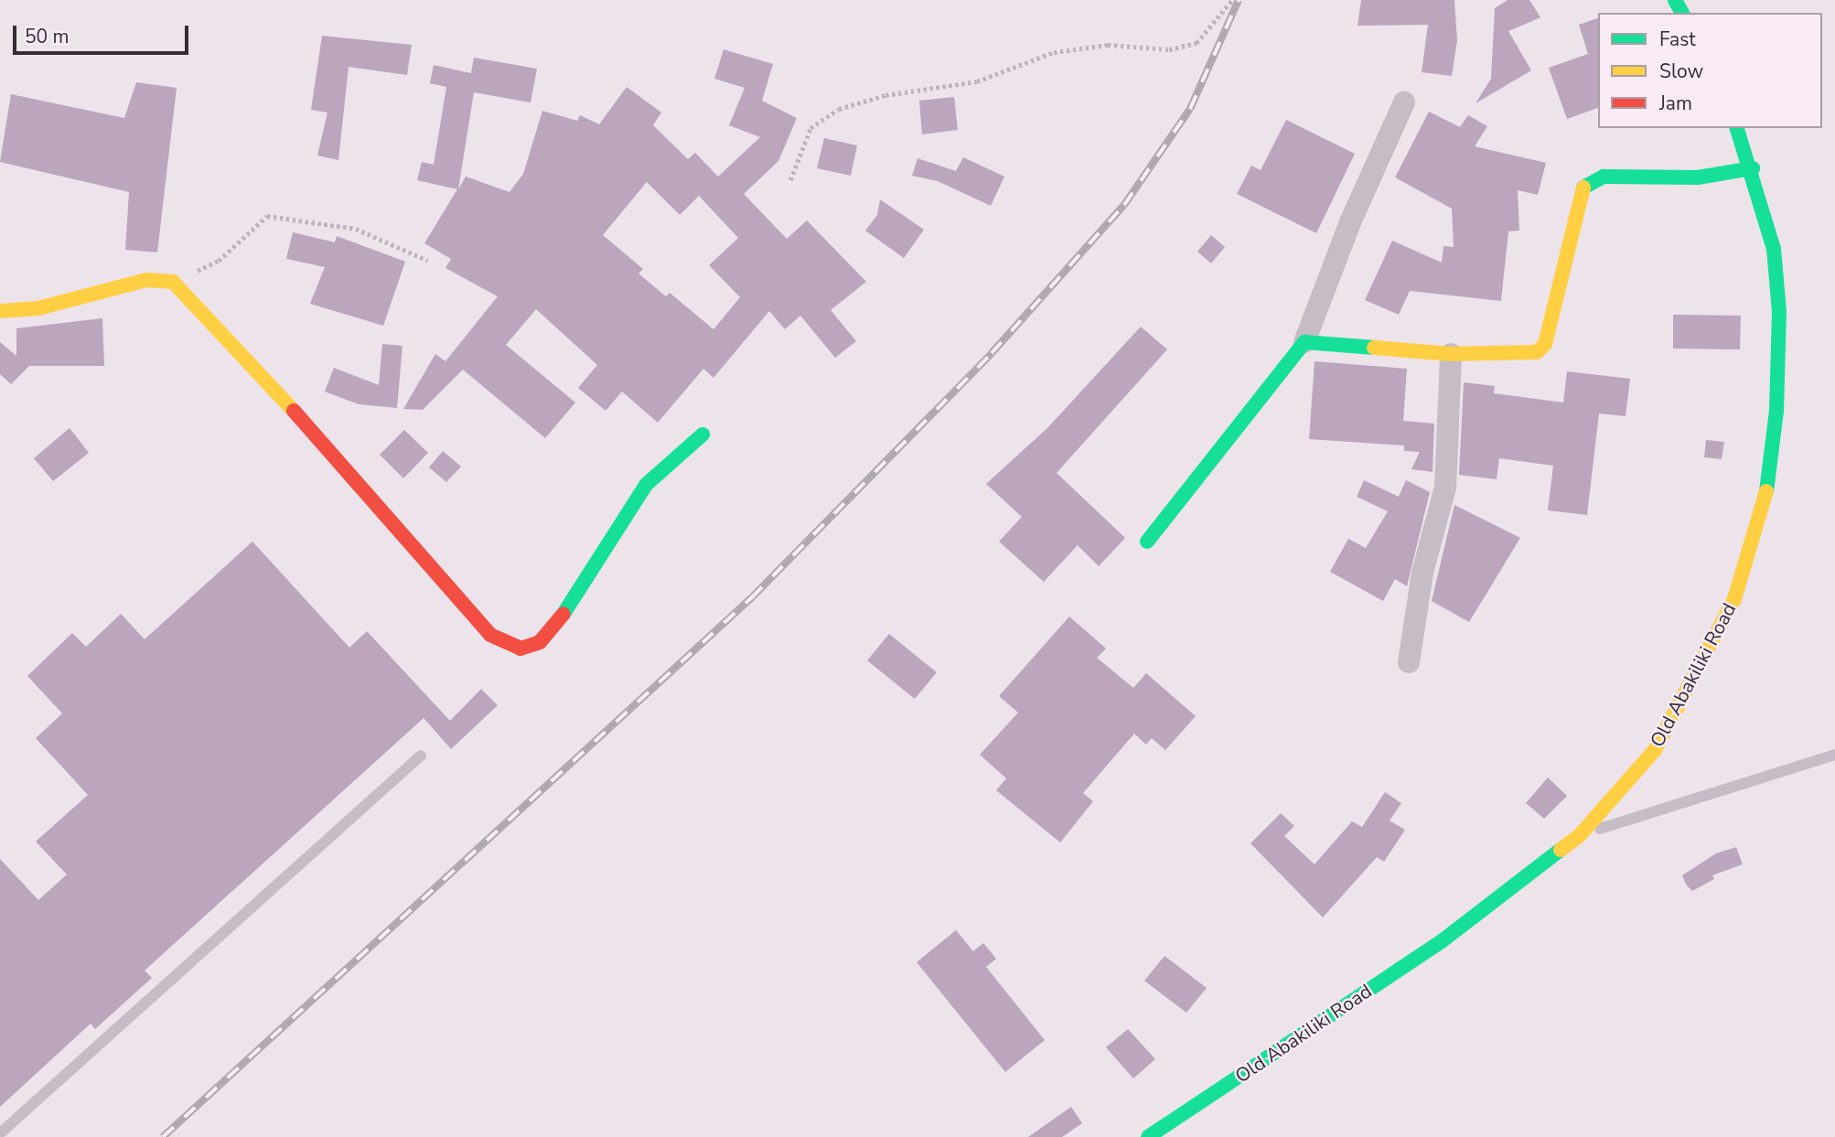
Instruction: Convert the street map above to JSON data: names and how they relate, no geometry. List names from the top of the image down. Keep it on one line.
{"streets":{"street":["Old Abakiliki Road"]},"legend":["Fast","Slow","Jam"],"scale_bar":"50 m"}
